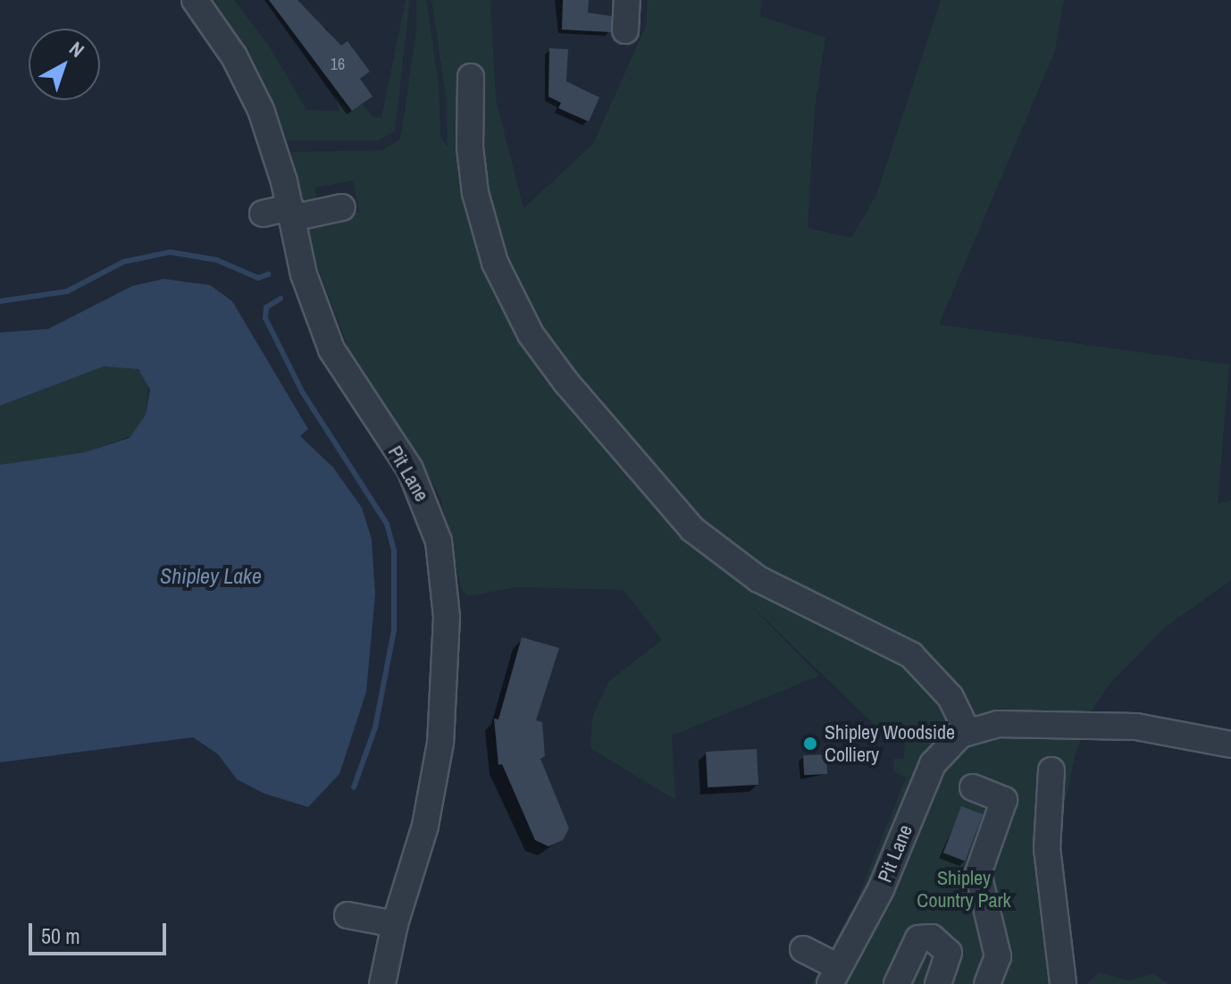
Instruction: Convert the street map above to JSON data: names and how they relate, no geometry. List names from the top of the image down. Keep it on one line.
{"streets":{"street":["Pit Lane"]},"water":["Shipley Lake"],"parks":["Shipley Country Park"],"places":["Shipley Woodside Colliery"],"house_numbers":["16"],"scale_bar":"50 m","north":"top right"}
